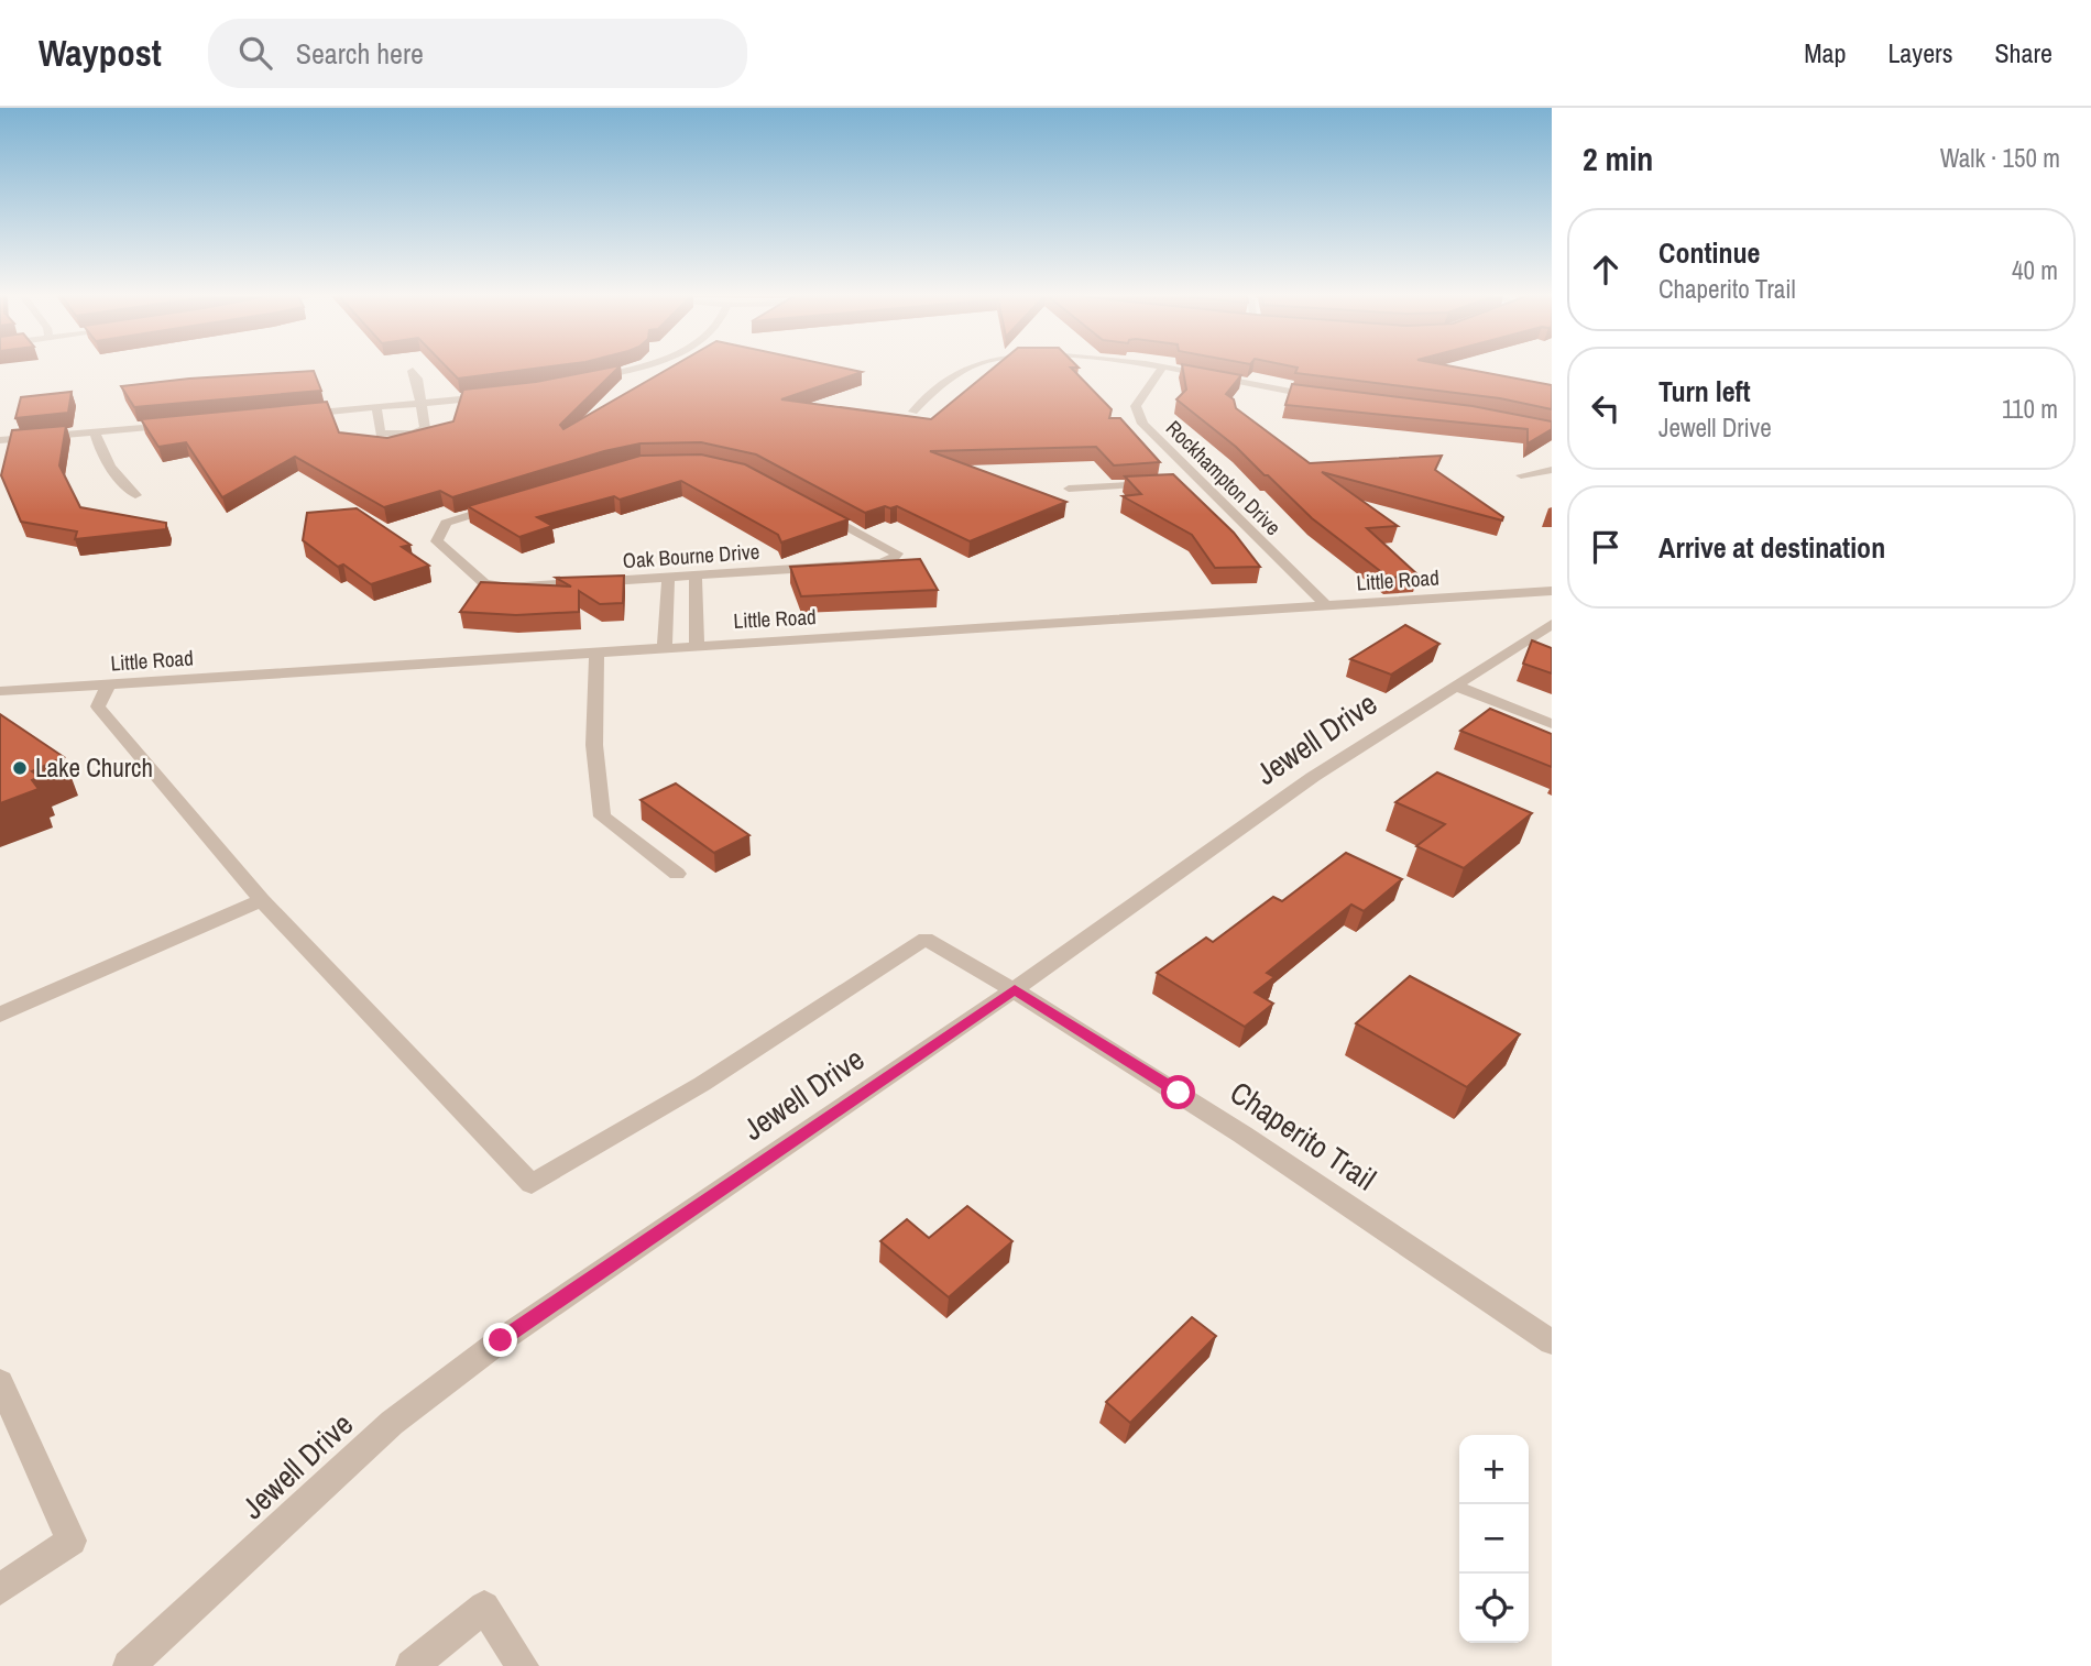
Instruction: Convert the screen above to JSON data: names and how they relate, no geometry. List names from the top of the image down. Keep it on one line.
{"streets":{"street":["Rockhampton Drive","Oak Bourne Drive","Little Road","Jewell Drive","Chaperito Trail"]},"crossings":[["Rockhampton Drive","Little Road"],["Jewell Drive","Chaperito Trail"]],"places":["Lake Church"],"page":{"header":"Waypost","search":"Search here","nav":["Map","Layers","Share"],"heading":["2 min","Walk · 150 m"],"list":[["Continue","Chaperito Trail","40 m"],["Turn left","Jewell Drive","110 m"],"Arrive at destination"],"map_buttons":["+","−"]}}
